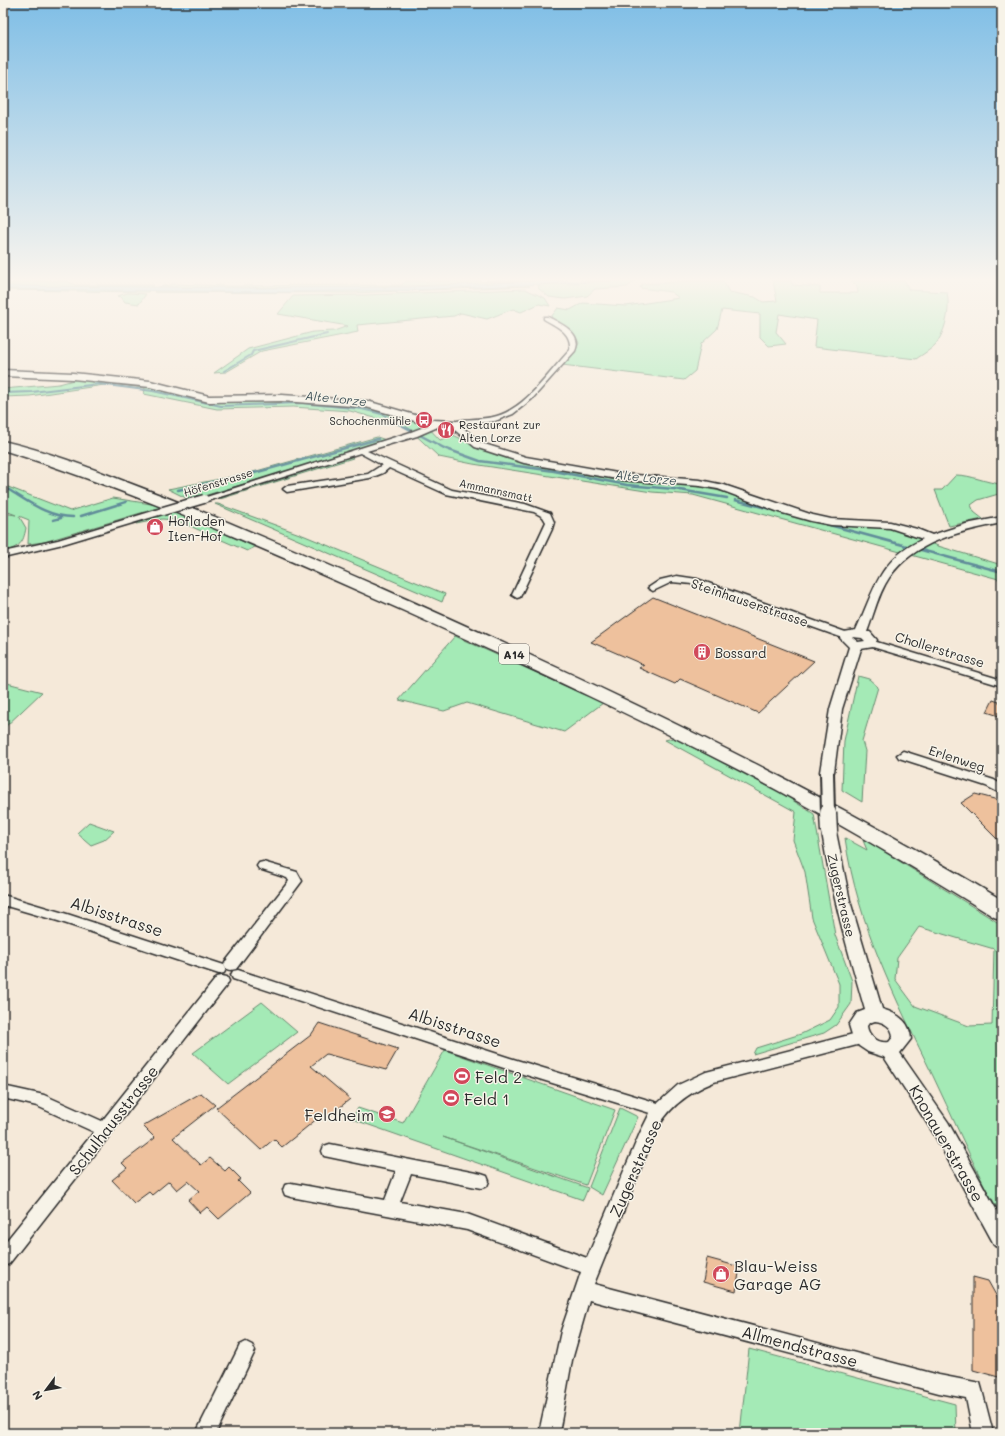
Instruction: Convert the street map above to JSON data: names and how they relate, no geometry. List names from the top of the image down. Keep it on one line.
{"streets":{"highway":["A14"],"street":["Höfenstrasse","Ammannsmatt","Steinhauserstrasse","Chollerstrasse","Erlenweg","Zugerstrasse","Albisstrasse","Schulhausstrasse","Knonauerstrasse","Allmendstrasse"]},"crossings":[["Höfenstrasse","Ammannsmatt"],["Steinhauserstrasse","Zugerstrasse"],["Zugerstrasse","Albisstrasse"],["Zugerstrasse","Knonauerstrasse"],["Zugerstrasse","Allmendstrasse"],["Albisstrasse","Schulhausstrasse"]],"water":["Alte Lorze"],"places":{"bus stop":["Schochenmühle"],"restaurant":["Restaurant zur Alten Lorze"],"shop":["Hofladen Iten-Hof","Blau-Weiss Garage AG"],"building":["Bossard"],"sports":["Feld 2","Feld 1"],"school or university":["Feldheim"]},"north":"bottom left"}
